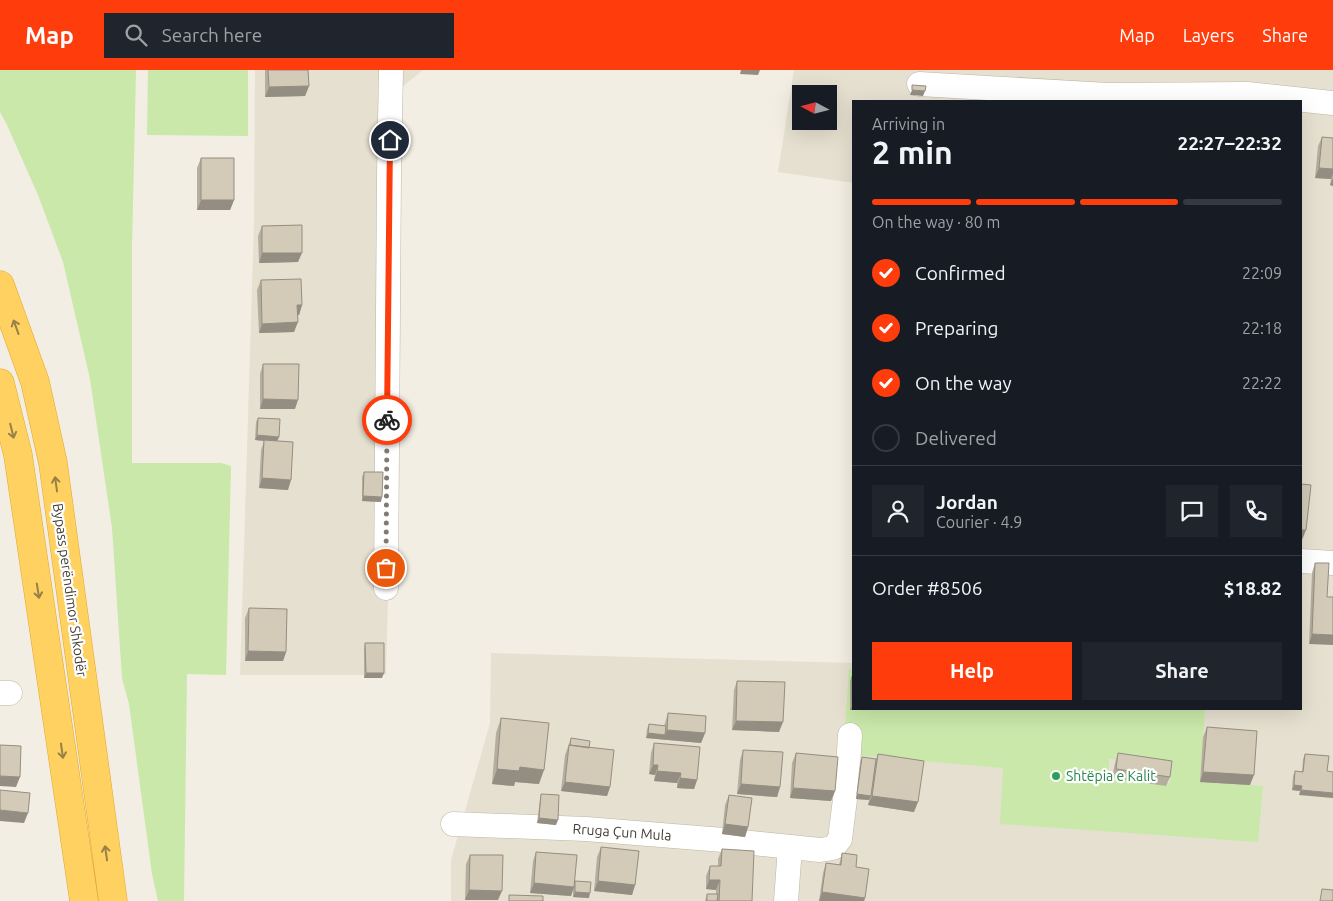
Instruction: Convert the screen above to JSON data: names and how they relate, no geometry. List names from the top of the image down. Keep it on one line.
{"streets":{"highway":["Bypass perëndimor Shkodër"],"street":["Rruga Çun Mula"]},"places":["Shtëpia e Kalit"],"north":"left","page":{"header":"Map","search":"Search here","nav":["Map","Layers","Share"],"heading":["2 min","Arriving in","22:27–22:32"],"panel":["Jordan","Courier · 4.9","Order #8506","$18.82"],"bar":"On the way · 80 m","list":[["Confirmed","22:09"],["Preparing","22:18"],["On the way","22:22"],"Delivered"],"buttons":["Help","Share"]}}
